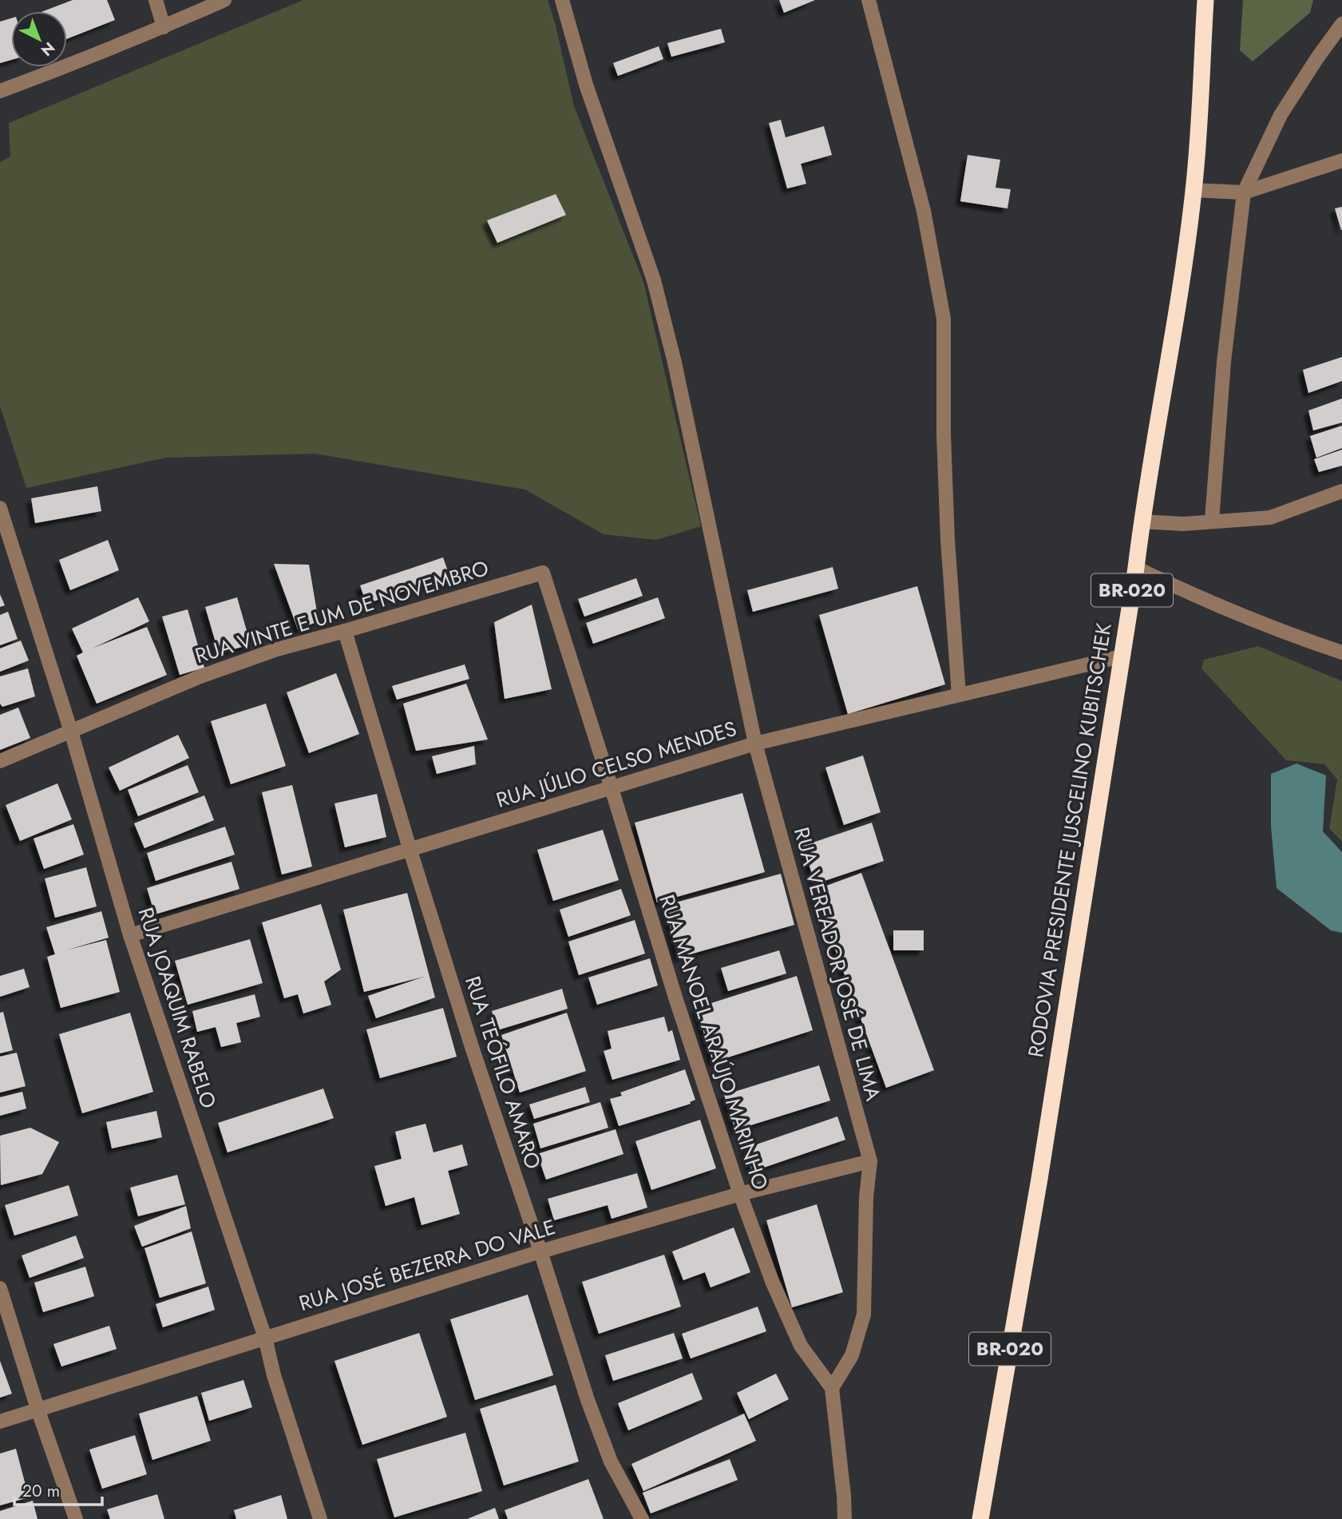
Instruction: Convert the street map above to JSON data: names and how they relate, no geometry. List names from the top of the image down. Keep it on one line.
{"streets":{"highway":["BR-020","RODOVIA PRESIDENTE JUSCELINO KUBITSCHEK"],"street":["RUA VINTE E UM DE NOVEMBRO","RUA JÚLIO CELSO MENDES","RUA VEREADOR JOSÉ DE LIMA","RUA JOAQUIM RABELO","RUA MANOEL ARAÚJO MARINHO","RUA TEÓFILO AMARO","RUA JOSÉ BEZERRA DO VALE"]},"crossings":[["RUA VINTE E UM DE NOVEMBRO","RUA JOAQUIM RABELO"],["RUA VINTE E UM DE NOVEMBRO","RUA MANOEL ARAÚJO MARINHO"],["RUA VINTE E UM DE NOVEMBRO","RUA TEÓFILO AMARO"],["RUA JÚLIO CELSO MENDES","RODOVIA PRESIDENTE JUSCELINO KUBITSCHEK"],["RUA JÚLIO CELSO MENDES","RUA VEREADOR JOSÉ DE LIMA"],["RUA JÚLIO CELSO MENDES","RUA JOAQUIM RABELO"],["RUA JÚLIO CELSO MENDES","RUA MANOEL ARAÚJO MARINHO"],["RUA JÚLIO CELSO MENDES","RUA TEÓFILO AMARO"],["RUA VEREADOR JOSÉ DE LIMA","RUA MANOEL ARAÚJO MARINHO"],["RUA VEREADOR JOSÉ DE LIMA","RUA JOSÉ BEZERRA DO VALE"],["RUA JOAQUIM RABELO","RUA JOSÉ BEZERRA DO VALE"],["RUA MANOEL ARAÚJO MARINHO","RUA JOSÉ BEZERRA DO VALE"],["RUA TEÓFILO AMARO","RUA JOSÉ BEZERRA DO VALE"]],"scale_bar":"20 m","north":"bottom right"}
